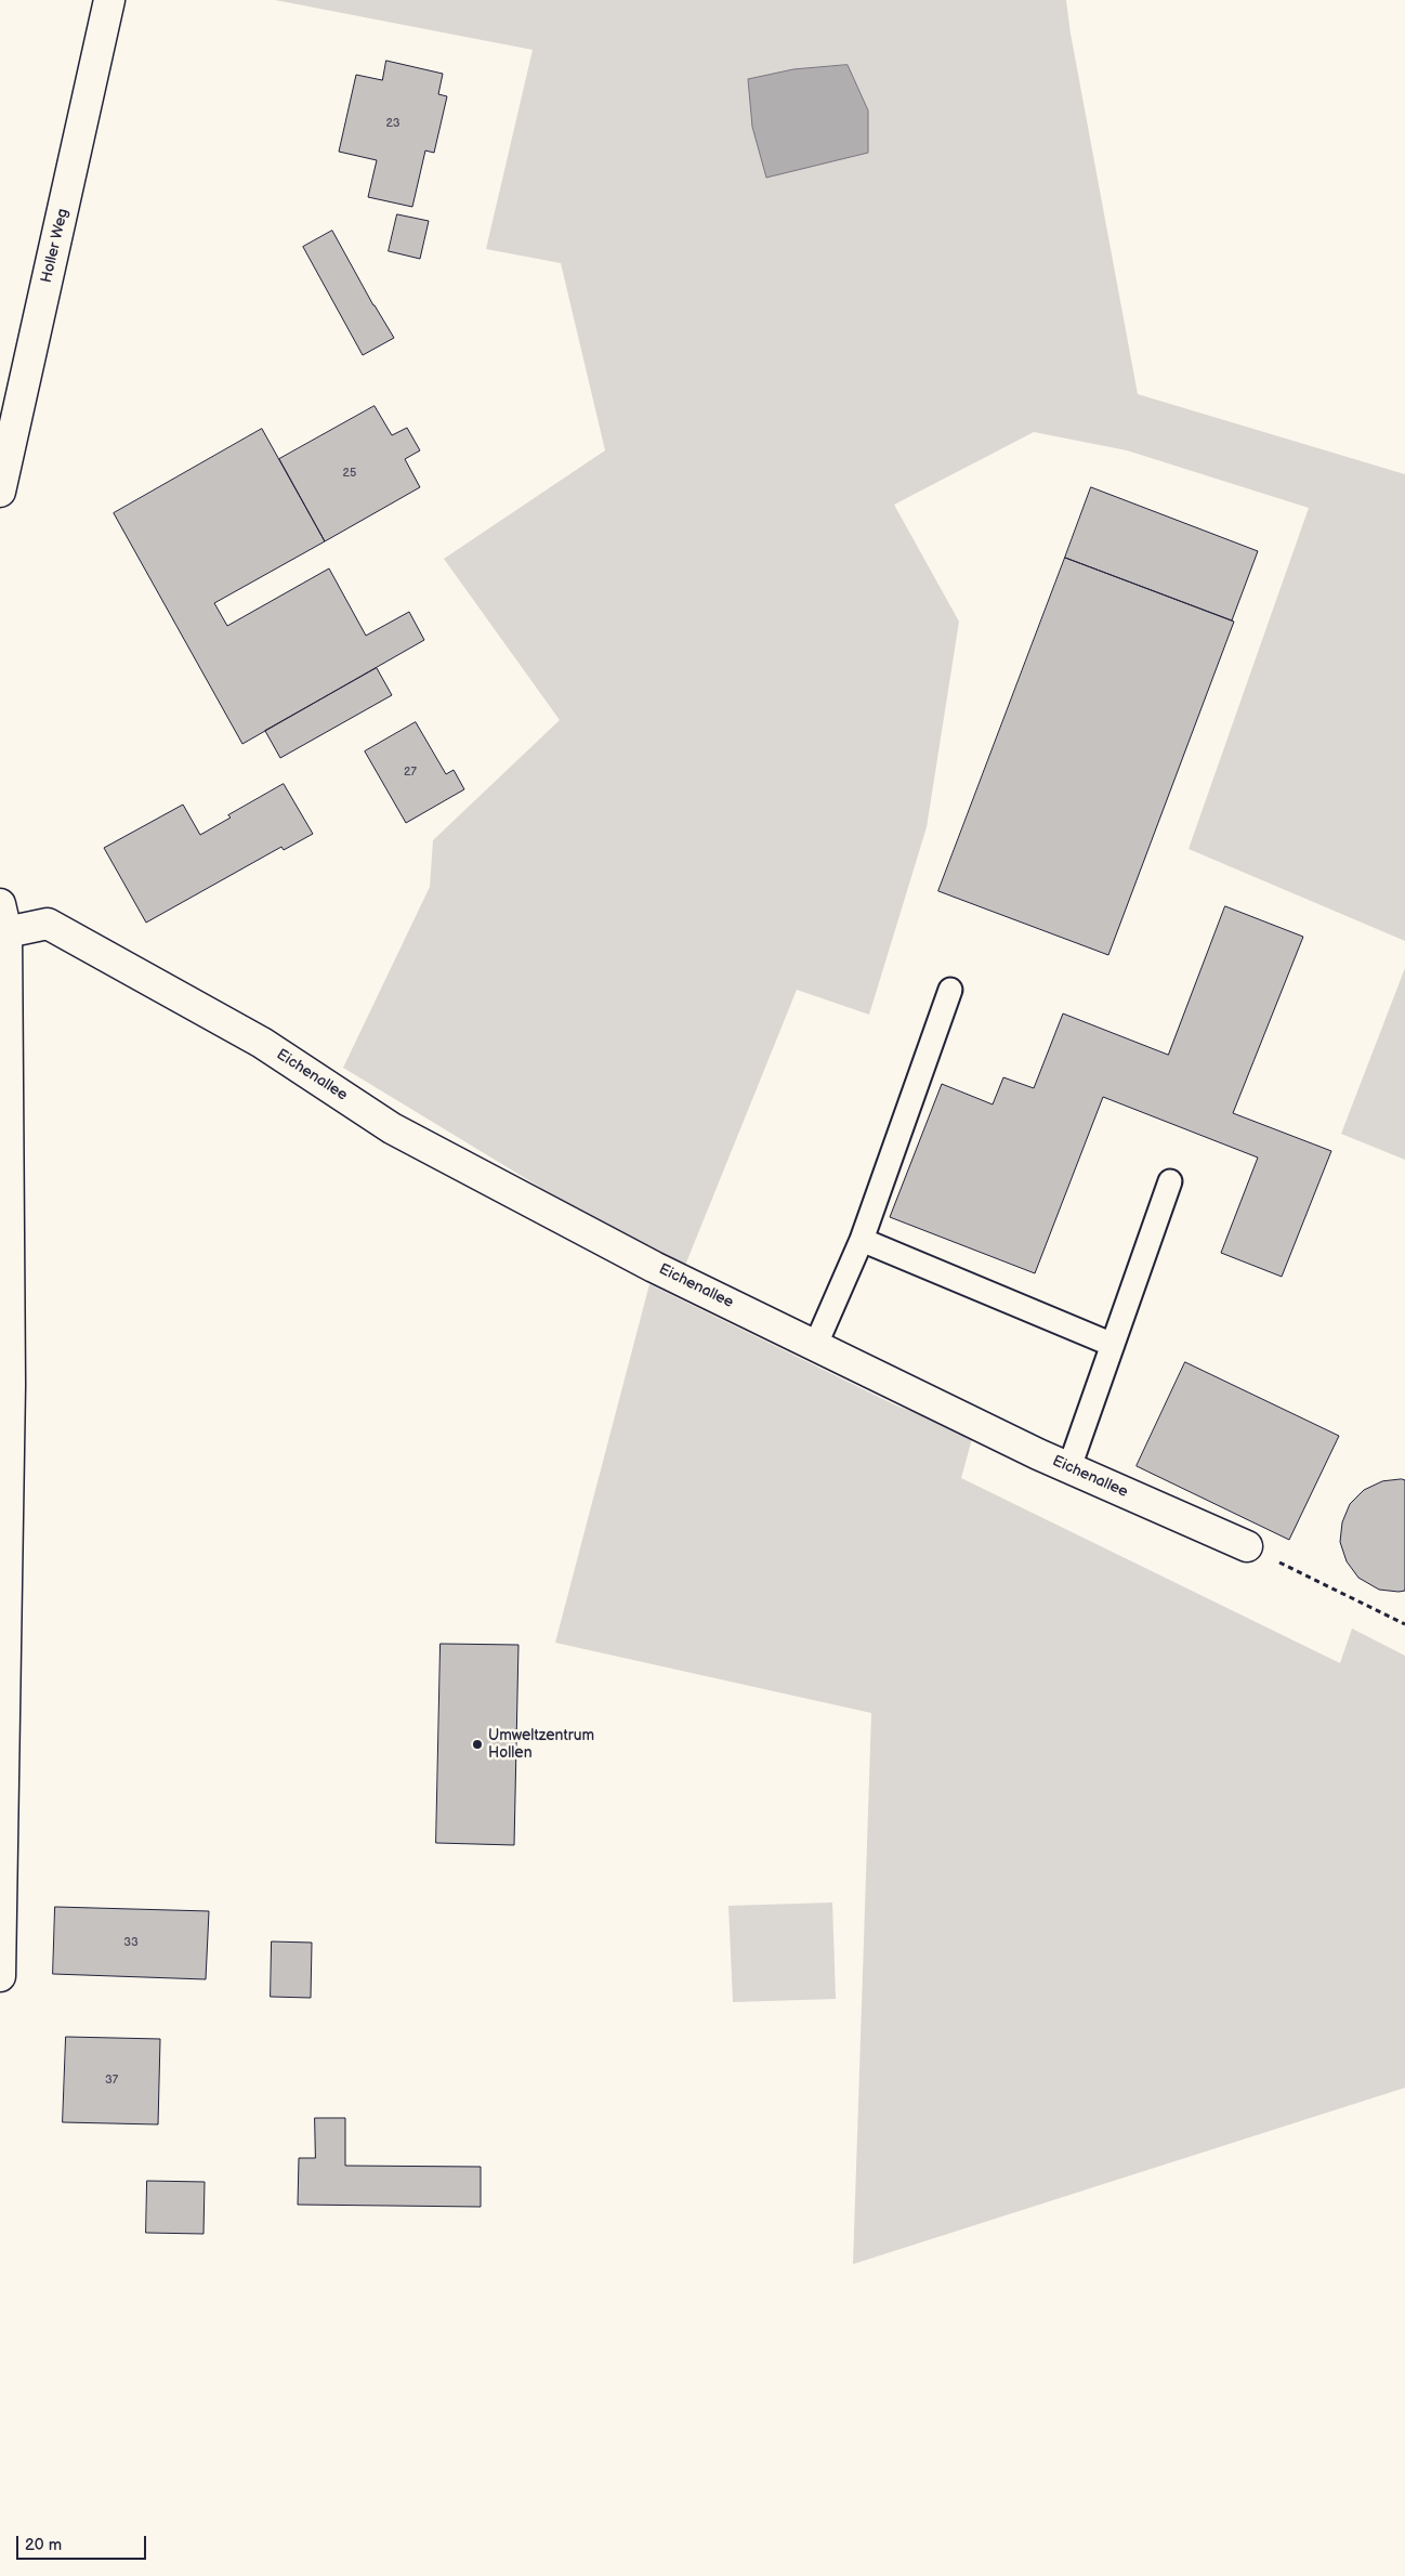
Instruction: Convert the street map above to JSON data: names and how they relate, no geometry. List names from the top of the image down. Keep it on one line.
{"streets":{"street":["Holler Weg","Eichenallee"]},"places":["Umweltzentrum Hollen"],"house_numbers":["23","25","27","33","37"],"scale_bar":"20 m"}
